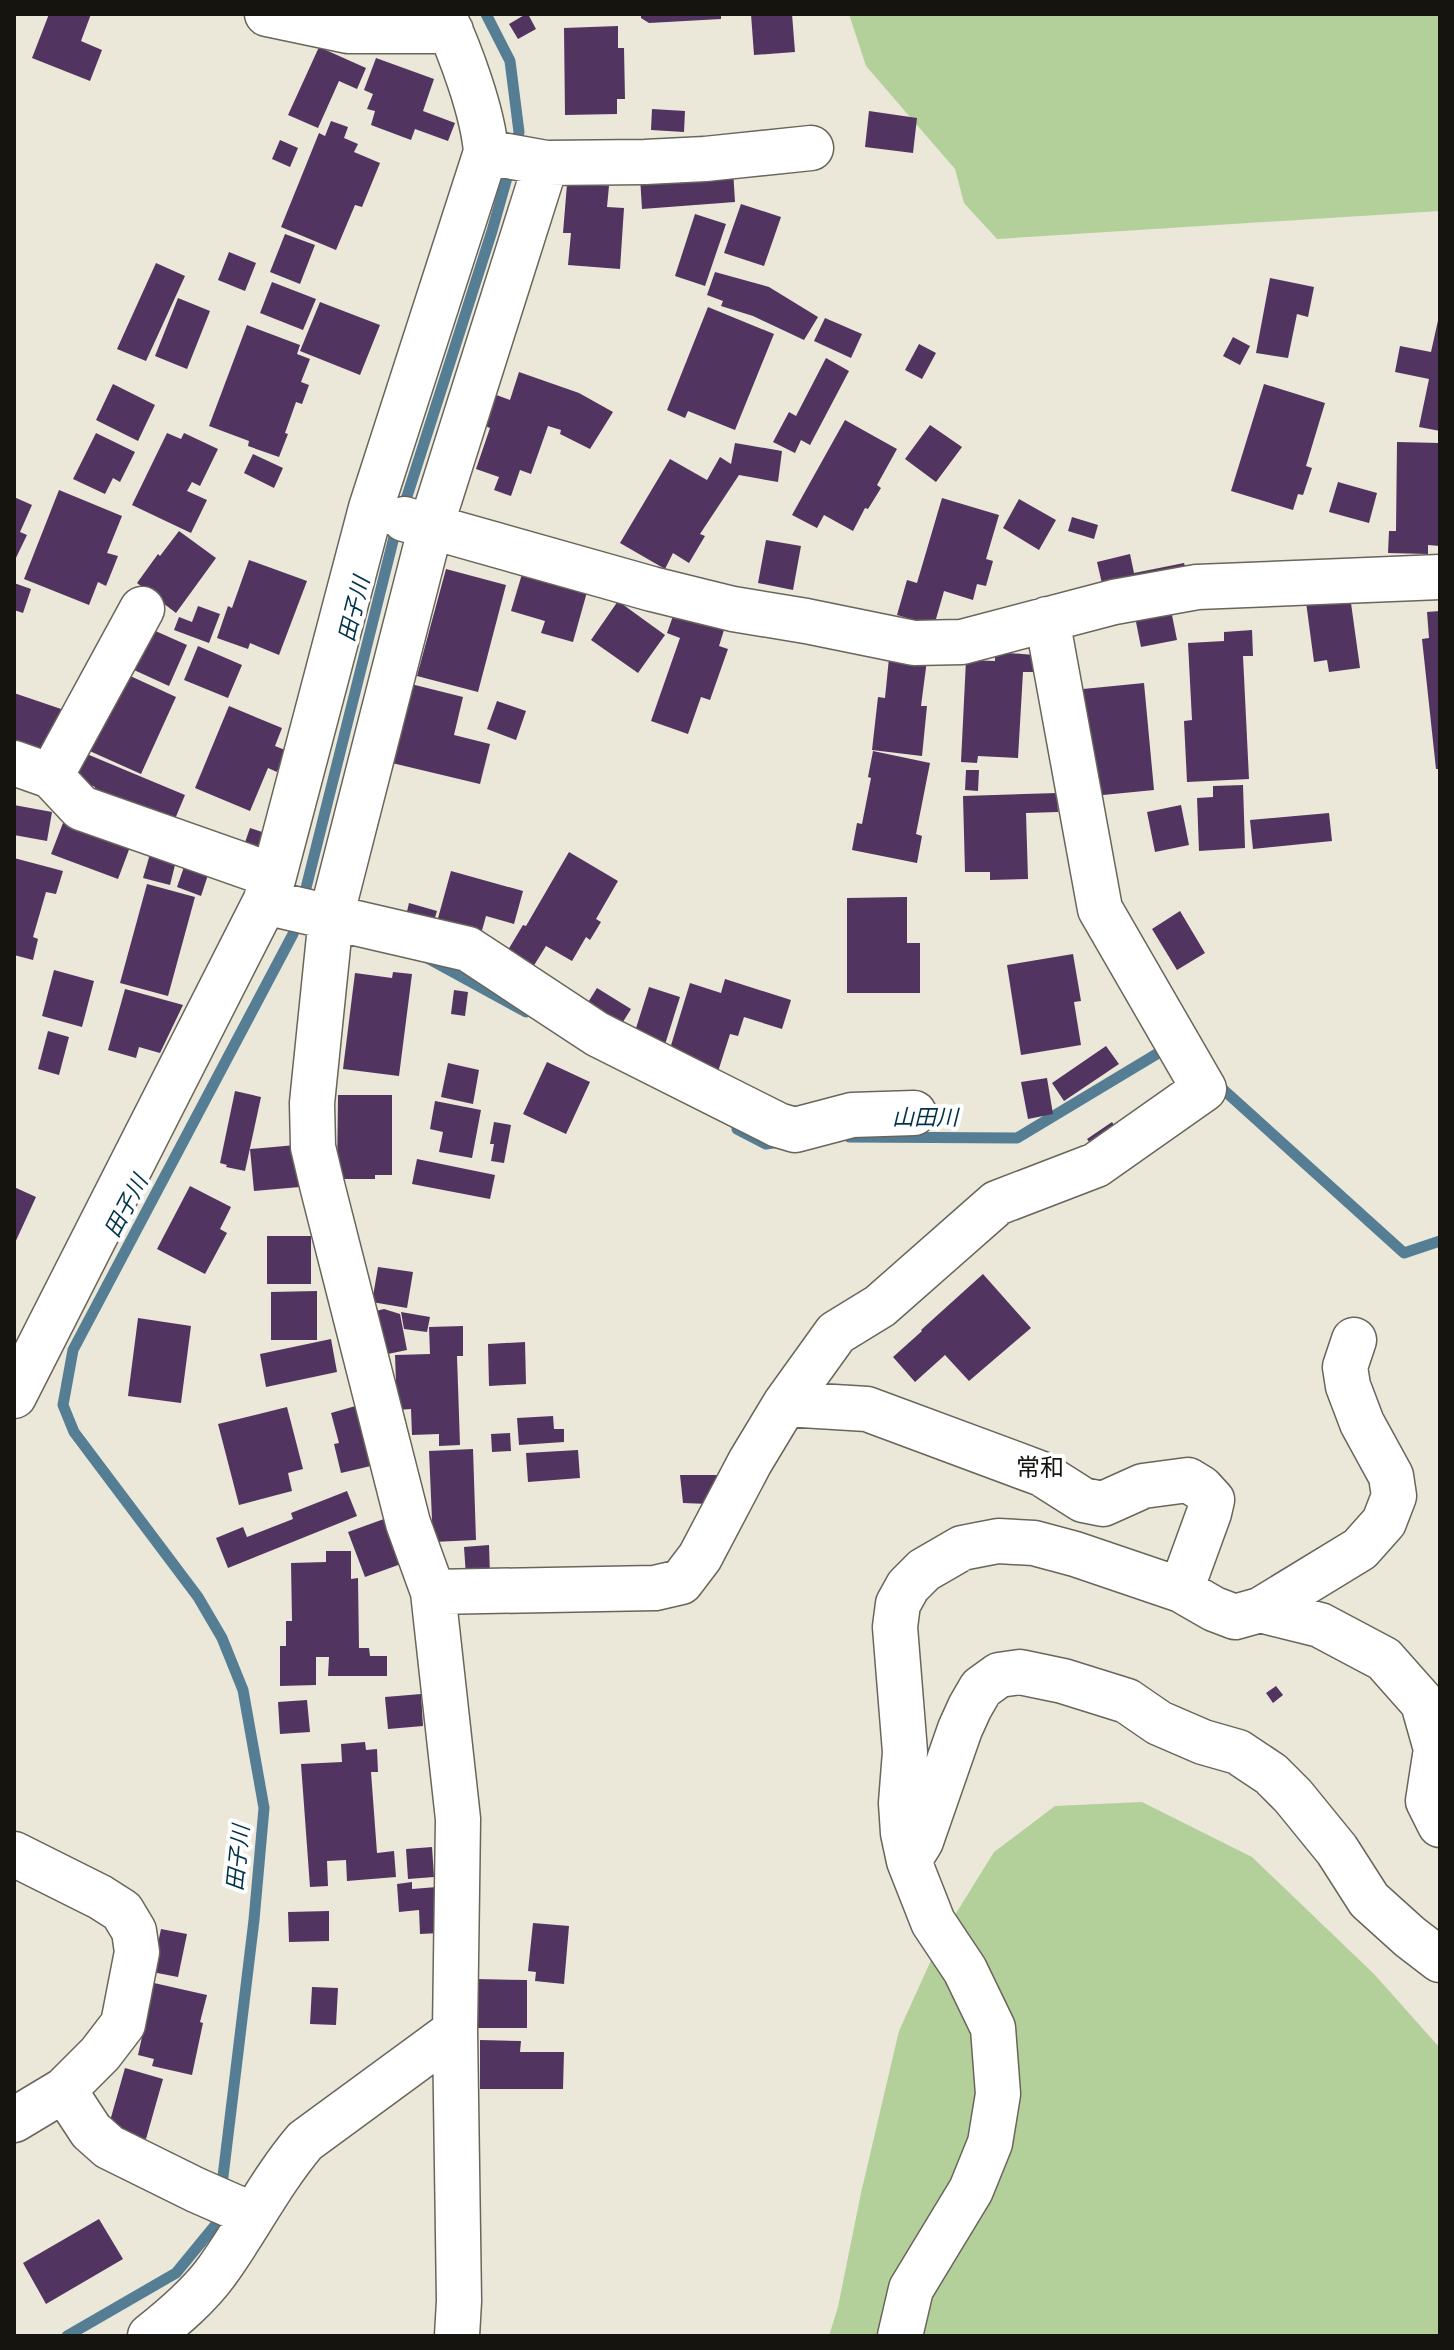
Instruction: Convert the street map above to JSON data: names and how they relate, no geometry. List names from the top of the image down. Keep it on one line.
{"districts":["常和"],"water":["田子川","山田川"]}
